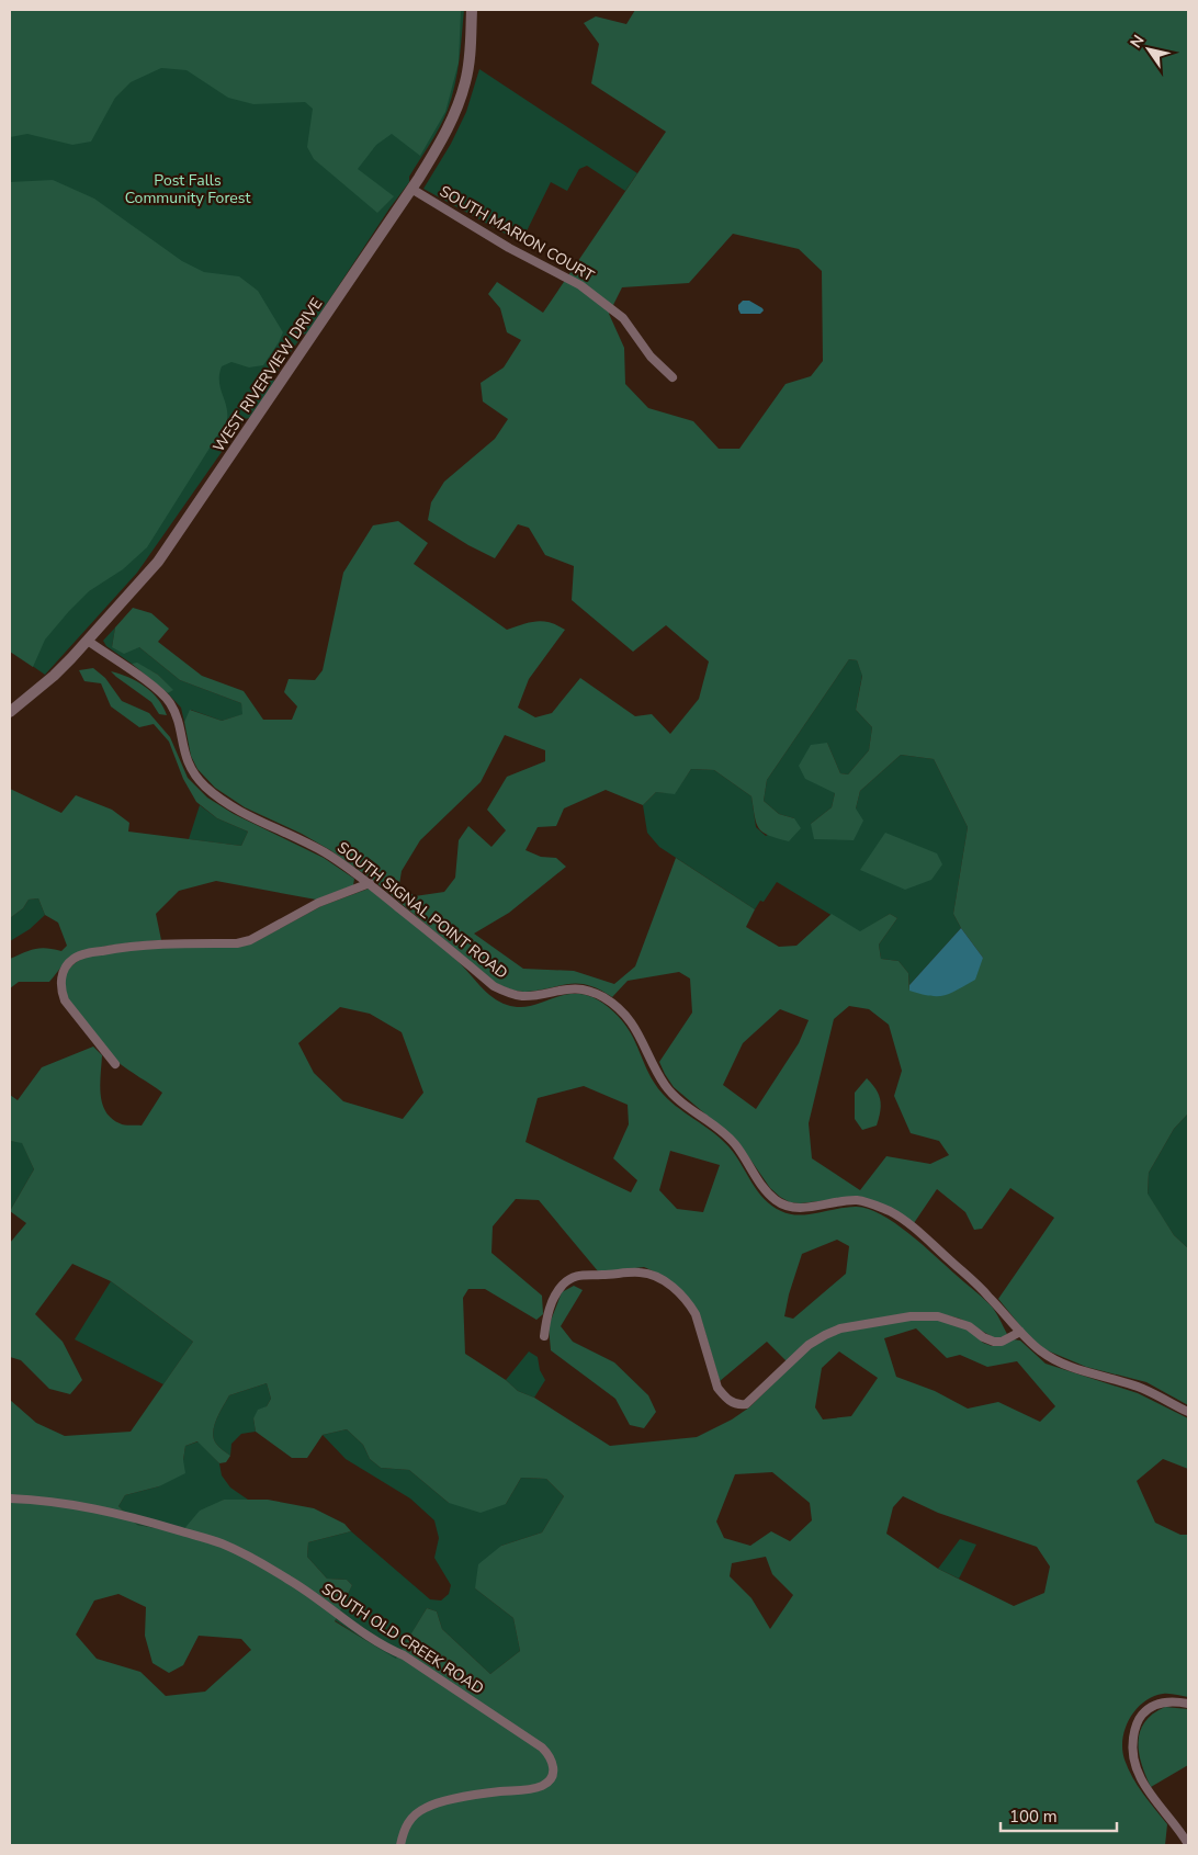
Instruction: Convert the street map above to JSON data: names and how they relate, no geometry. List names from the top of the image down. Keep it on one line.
{"streets":{"street":["SOUTH MARION COURT","WEST RIVERVIEW DRIVE","SOUTH SIGNAL POINT ROAD","SOUTH OLD CREEK ROAD"]},"crossings":[["SOUTH MARION COURT","WEST RIVERVIEW DRIVE"],["WEST RIVERVIEW DRIVE","SOUTH SIGNAL POINT ROAD"]],"parks":["Post Falls Community Forest"],"scale_bar":"100 m","north":"top left"}
